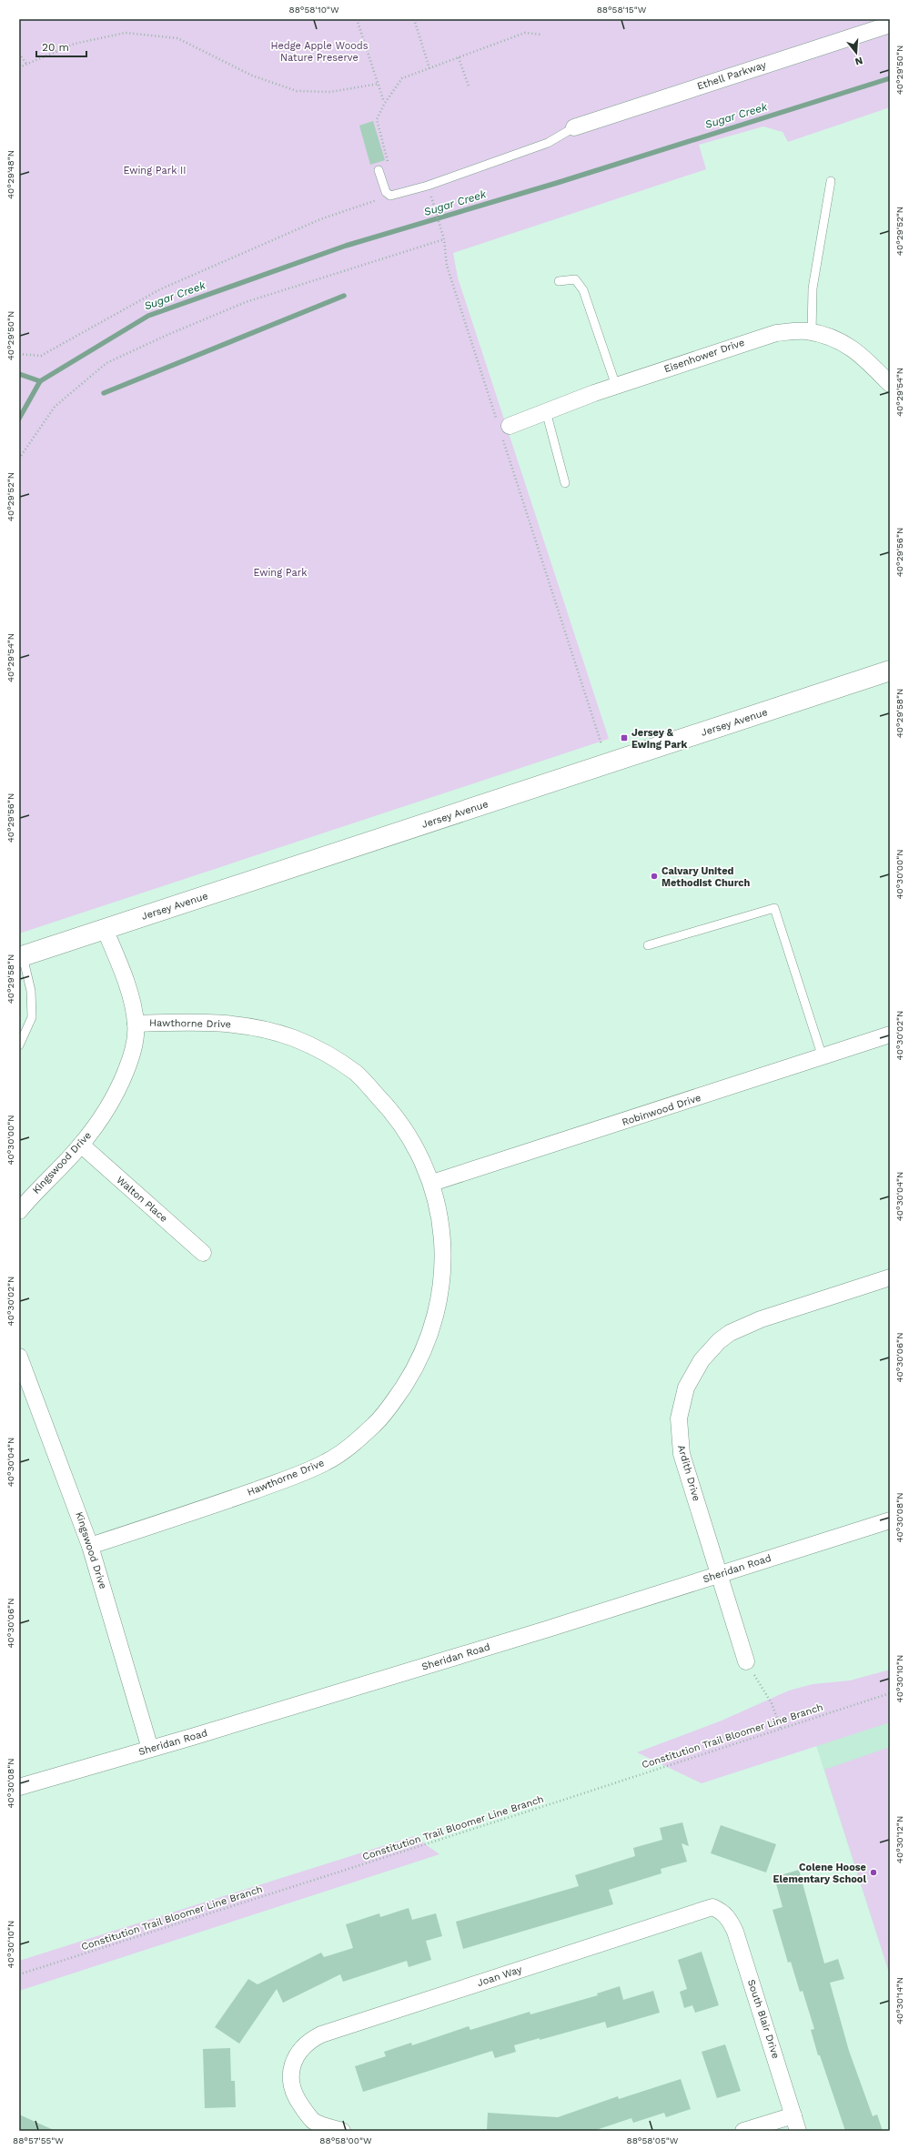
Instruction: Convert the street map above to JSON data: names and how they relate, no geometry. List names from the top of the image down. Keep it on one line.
{"streets":{"street":["Ethell Parkway","Eisenhower Drive","Jersey Avenue","Hawthorne Drive","Robinwood Drive","Kingswood Drive","Walton Place","Ardith Drive","Sheridan Road","Joan Way","South Blair Drive"],"path":["Constitution Trail Bloomer Line Branch"]},"crossings":[["Jersey Avenue","Kingswood Drive"],["Hawthorne Drive","Robinwood Drive"],["Hawthorne Drive","Kingswood Drive"],["Kingswood Drive","Walton Place"],["Kingswood Drive","Sheridan Road"],["Ardith Drive","Sheridan Road"],["Joan Way","South Blair Drive"]],"water":["Sugar Creek"],"parks":["Hedge Apple Woods Nature Preserve","Ewing Park II","Ewing Park"],"places":{"transit":["Jersey & Ewing Park"],"other":["Calvary United Methodist Church","Colene Hoose Elementary School"]},"scale_bar":"20 m","north":"bottom","coordinates":["88°58'10\"W","88°58'15\"W","40°29'50\"N","40°29'48\"N","40°29'52\"N","40°29'54\"N","40°29'56\"N","40°29'58\"N","40°30'00\"N","40°30'02\"N","40°30'04\"N","40°30'06\"N","40°30'08\"N","40°30'10\"N","40°30'12\"N","40°30'14\"N","88°57'55\"W","88°58'00\"W","88°58'05\"W"]}
